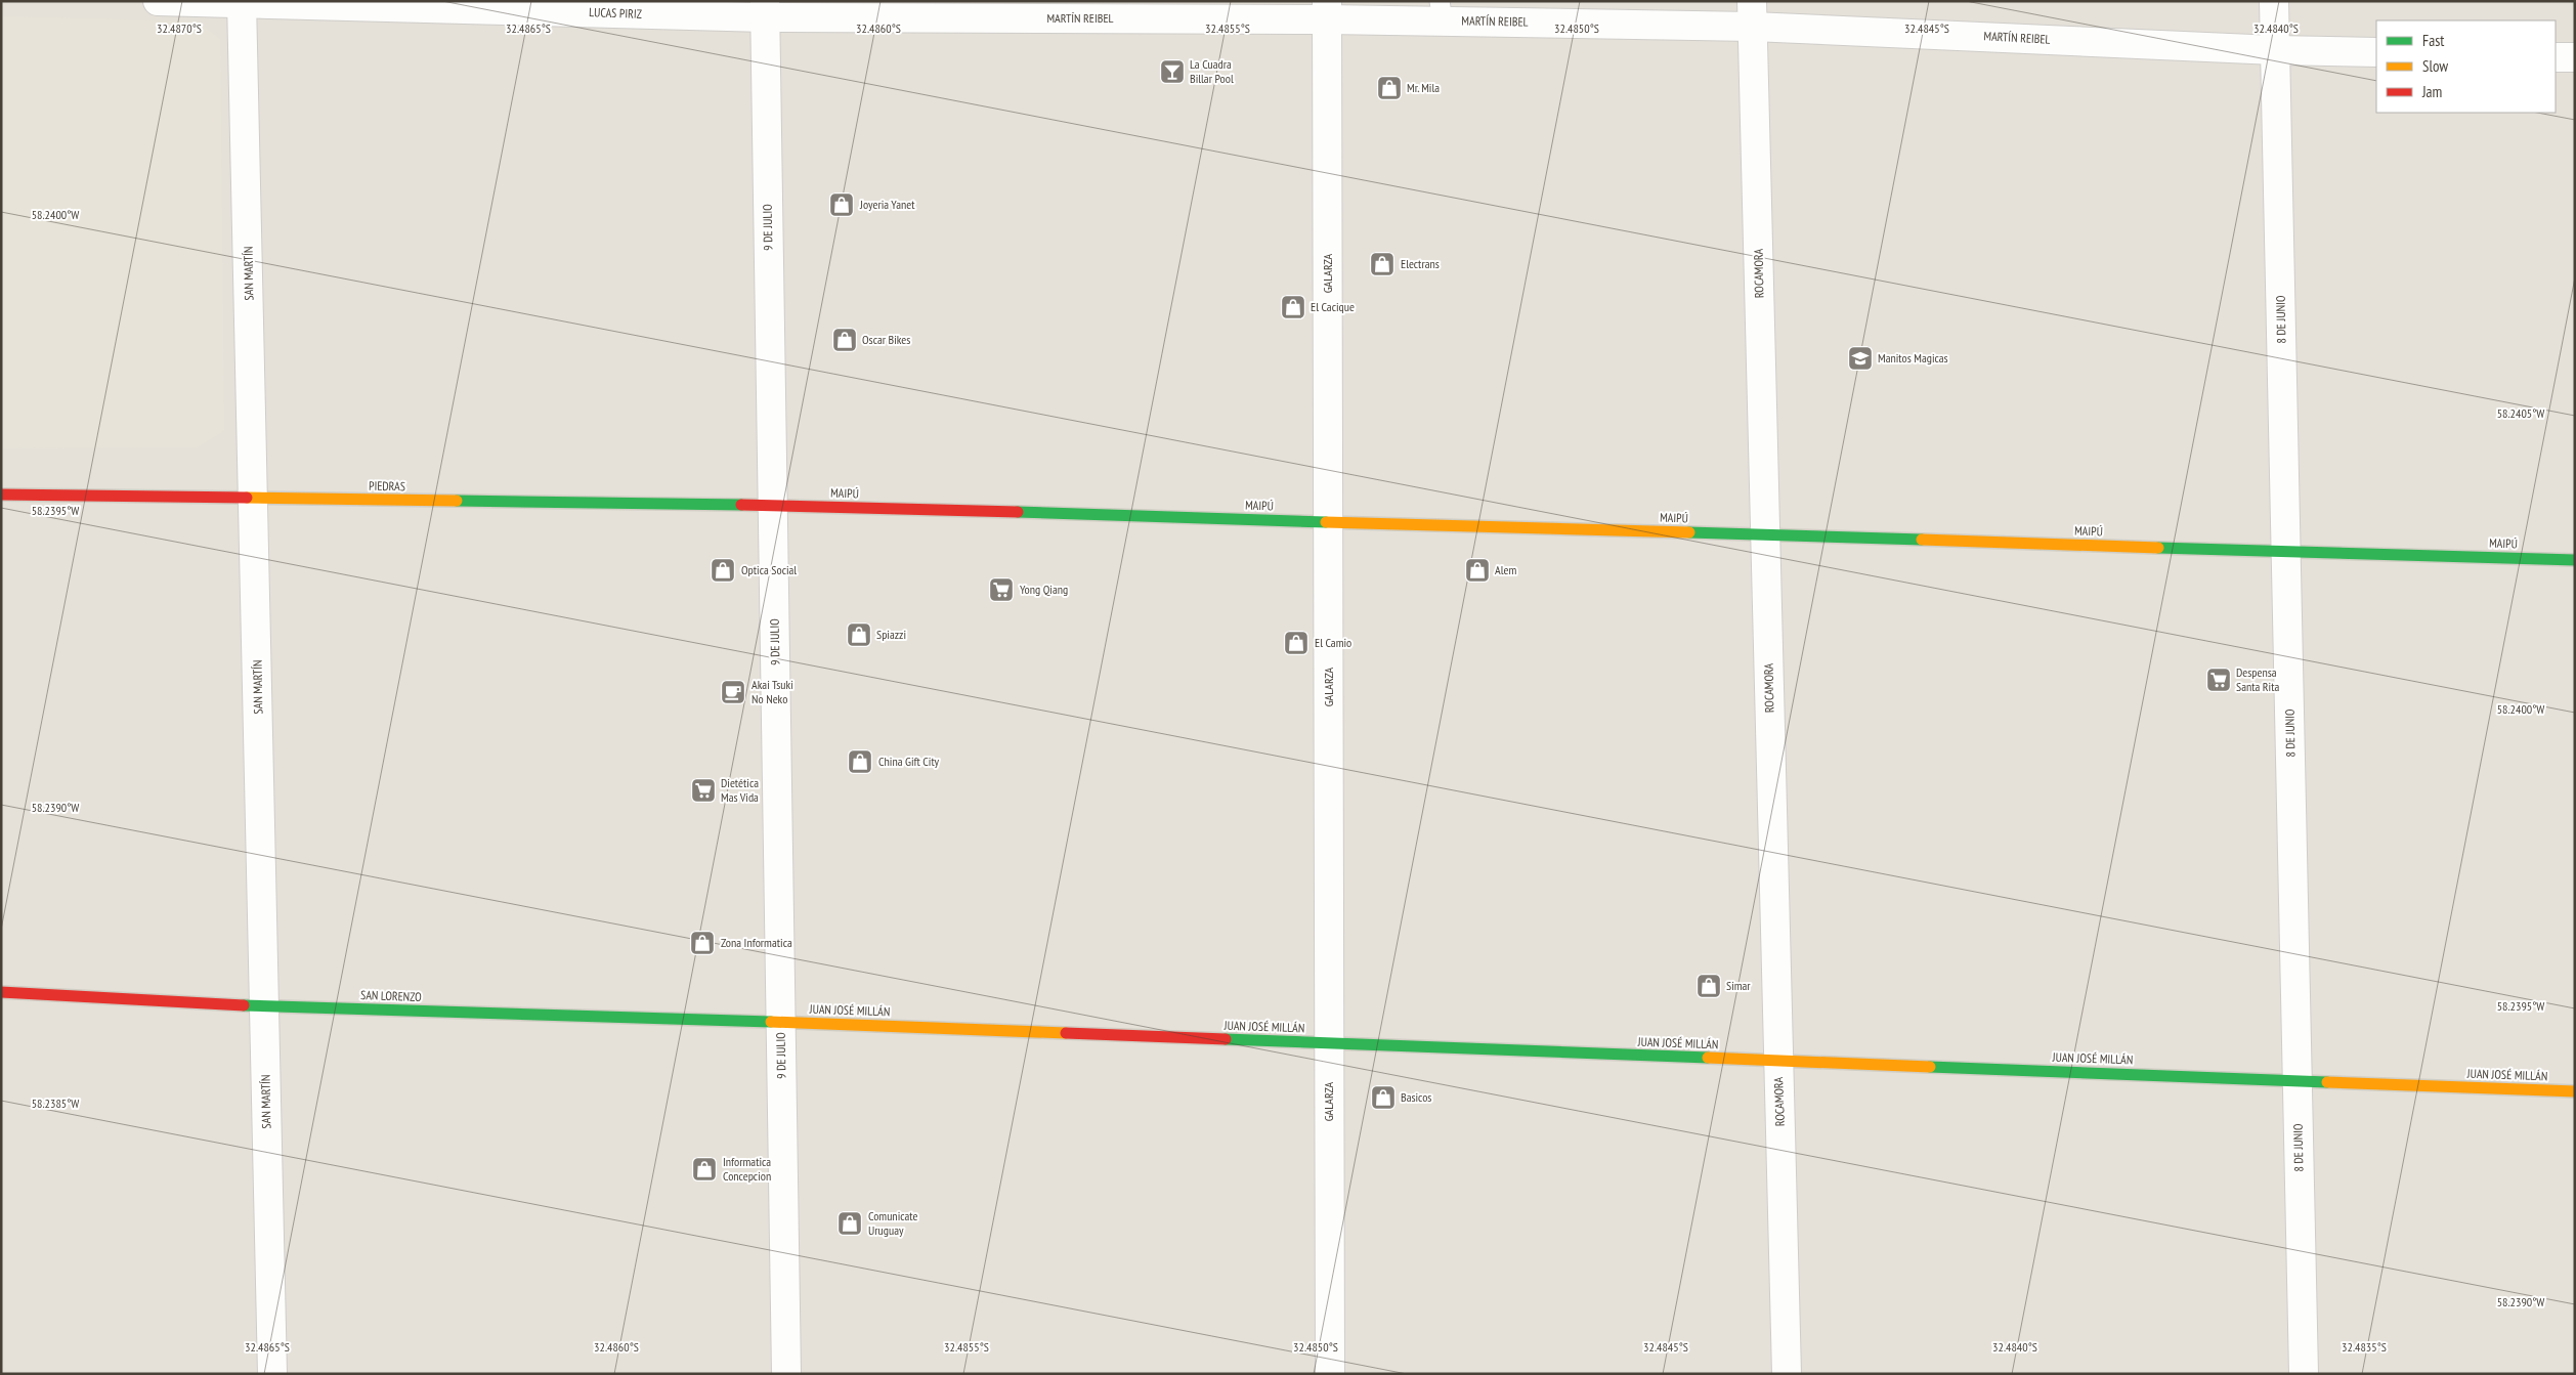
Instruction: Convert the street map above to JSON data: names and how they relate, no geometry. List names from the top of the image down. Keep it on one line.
{"streets":{"street":["LUCAS PIRIZ","MARTÍN REIBEL","9 DE JULIO","SAN MARTÍN","GALARZA","ROCAMORA","8 DE JUNIO","PIEDRAS","MAIPÚ","SAN LORENZO","JUAN JOSÉ MILLÁN"]},"crossings":[["LUCAS PIRIZ","MARTÍN REIBEL"],["LUCAS PIRIZ","9 DE JULIO"],["LUCAS PIRIZ","SAN MARTÍN"],["MARTÍN REIBEL","9 DE JULIO"],["MARTÍN REIBEL","GALARZA"],["MARTÍN REIBEL","ROCAMORA"],["MARTÍN REIBEL","8 DE JUNIO"],["9 DE JULIO","PIEDRAS"],["9 DE JULIO","MAIPÚ"],["9 DE JULIO","SAN LORENZO"],["9 DE JULIO","JUAN JOSÉ MILLÁN"],["SAN MARTÍN","PIEDRAS"],["SAN MARTÍN","SAN LORENZO"],["GALARZA","MAIPÚ"],["GALARZA","JUAN JOSÉ MILLÁN"],["ROCAMORA","MAIPÚ"],["ROCAMORA","JUAN JOSÉ MILLÁN"],["8 DE JUNIO","MAIPÚ"],["8 DE JUNIO","JUAN JOSÉ MILLÁN"],["PIEDRAS","MAIPÚ"],["SAN LORENZO","JUAN JOSÉ MILLÁN"]],"places":{"bar":["La Cuadra Billar Pool"],"shop":["Mr. Mila","Joyeria Yanet","Electrans","El Cacique","Oscar Bikes","Optica Social","Alem","Spiazzi","El Camio","China Gift City","Zona Informatica","Simar","Basicos","Informatica Concepcion","Comunicate Uruguay"],"school or university":["Manitos Magicas"],"supermarket":["Yong Qiang","Despensa Santa Rita","Dietética Mas Vida"],"cafe":["Akai Tsuki No Neko"]},"legend":["Fast","Slow","Jam"],"coordinates":["32.4870°S","32.4865°S","32.4860°S","32.4855°S","32.4850°S","32.4845°S","32.4840°S","58.2400°W","58.2405°W","58.2395°W","58.2390°W","58.2385°W","32.4835°S"]}
